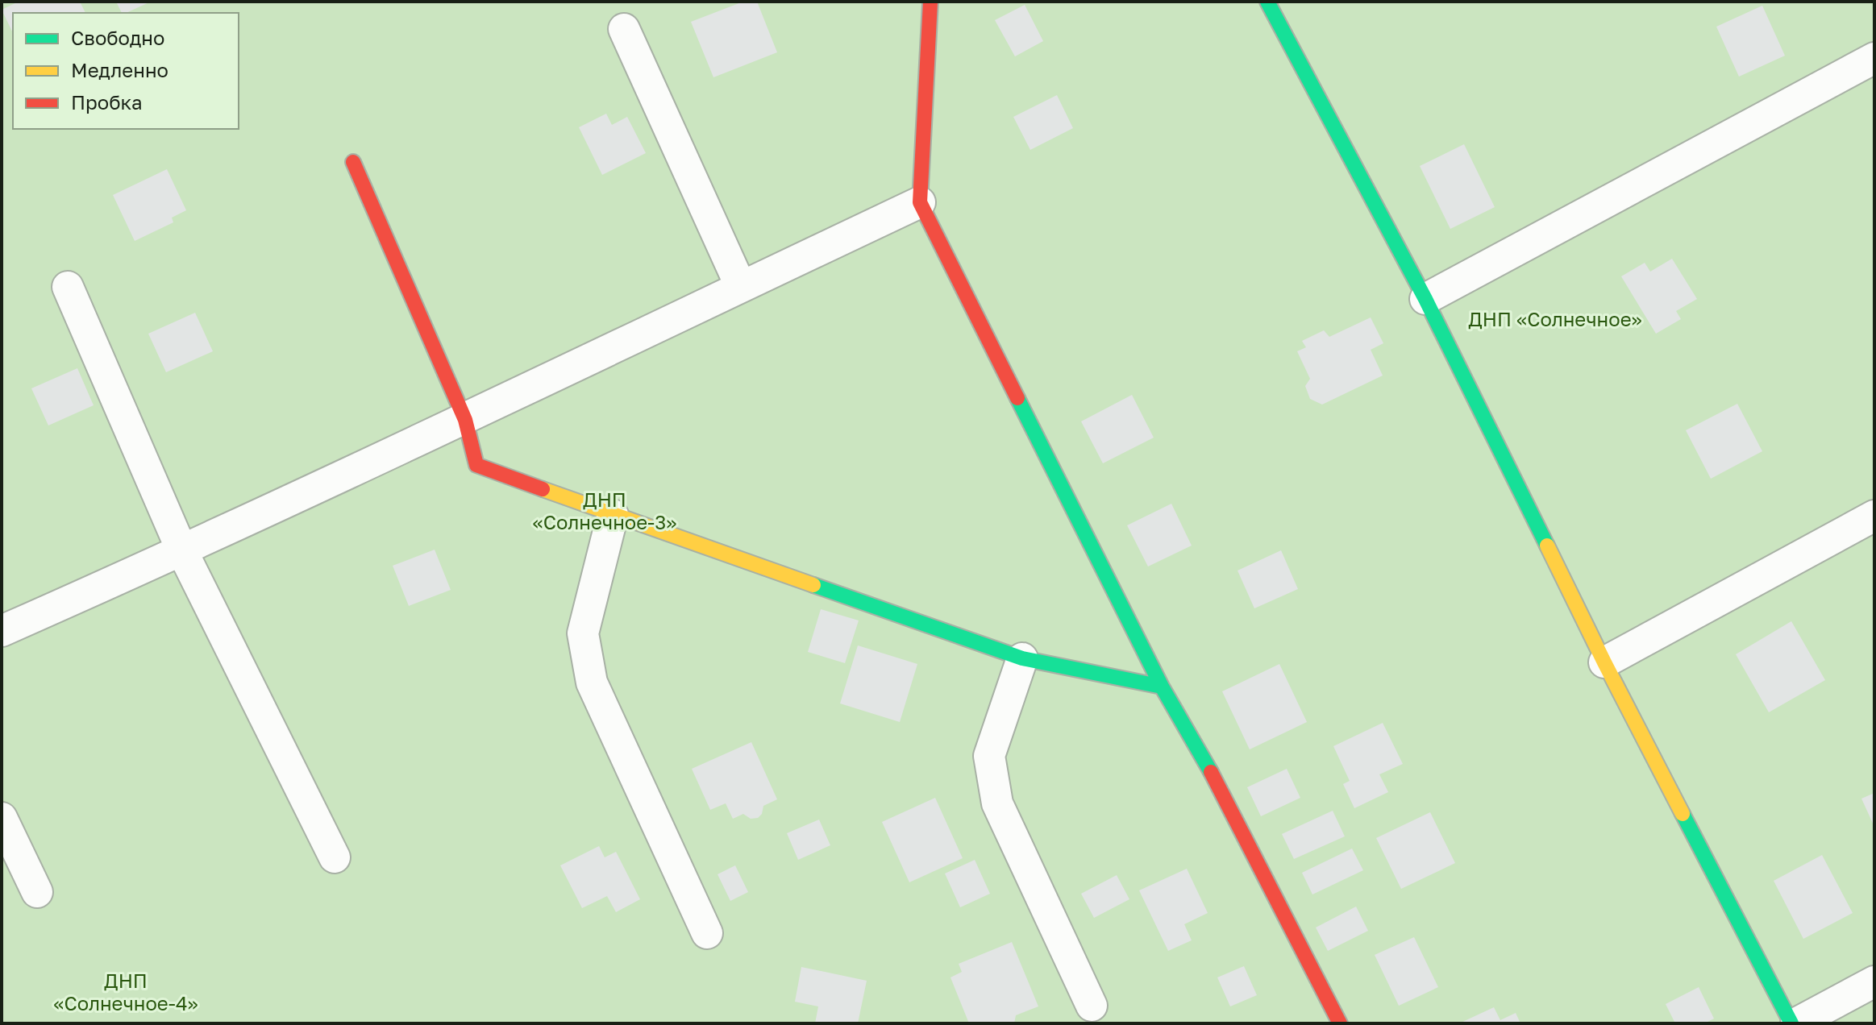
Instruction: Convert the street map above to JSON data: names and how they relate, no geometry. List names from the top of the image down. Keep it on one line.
{"parks":["ДНП «Солнечное»","ДНП «Солнечное-3»","ДНП «Солнечное-4»"],"legend":["Свободно","Медленно","Пробка"]}
